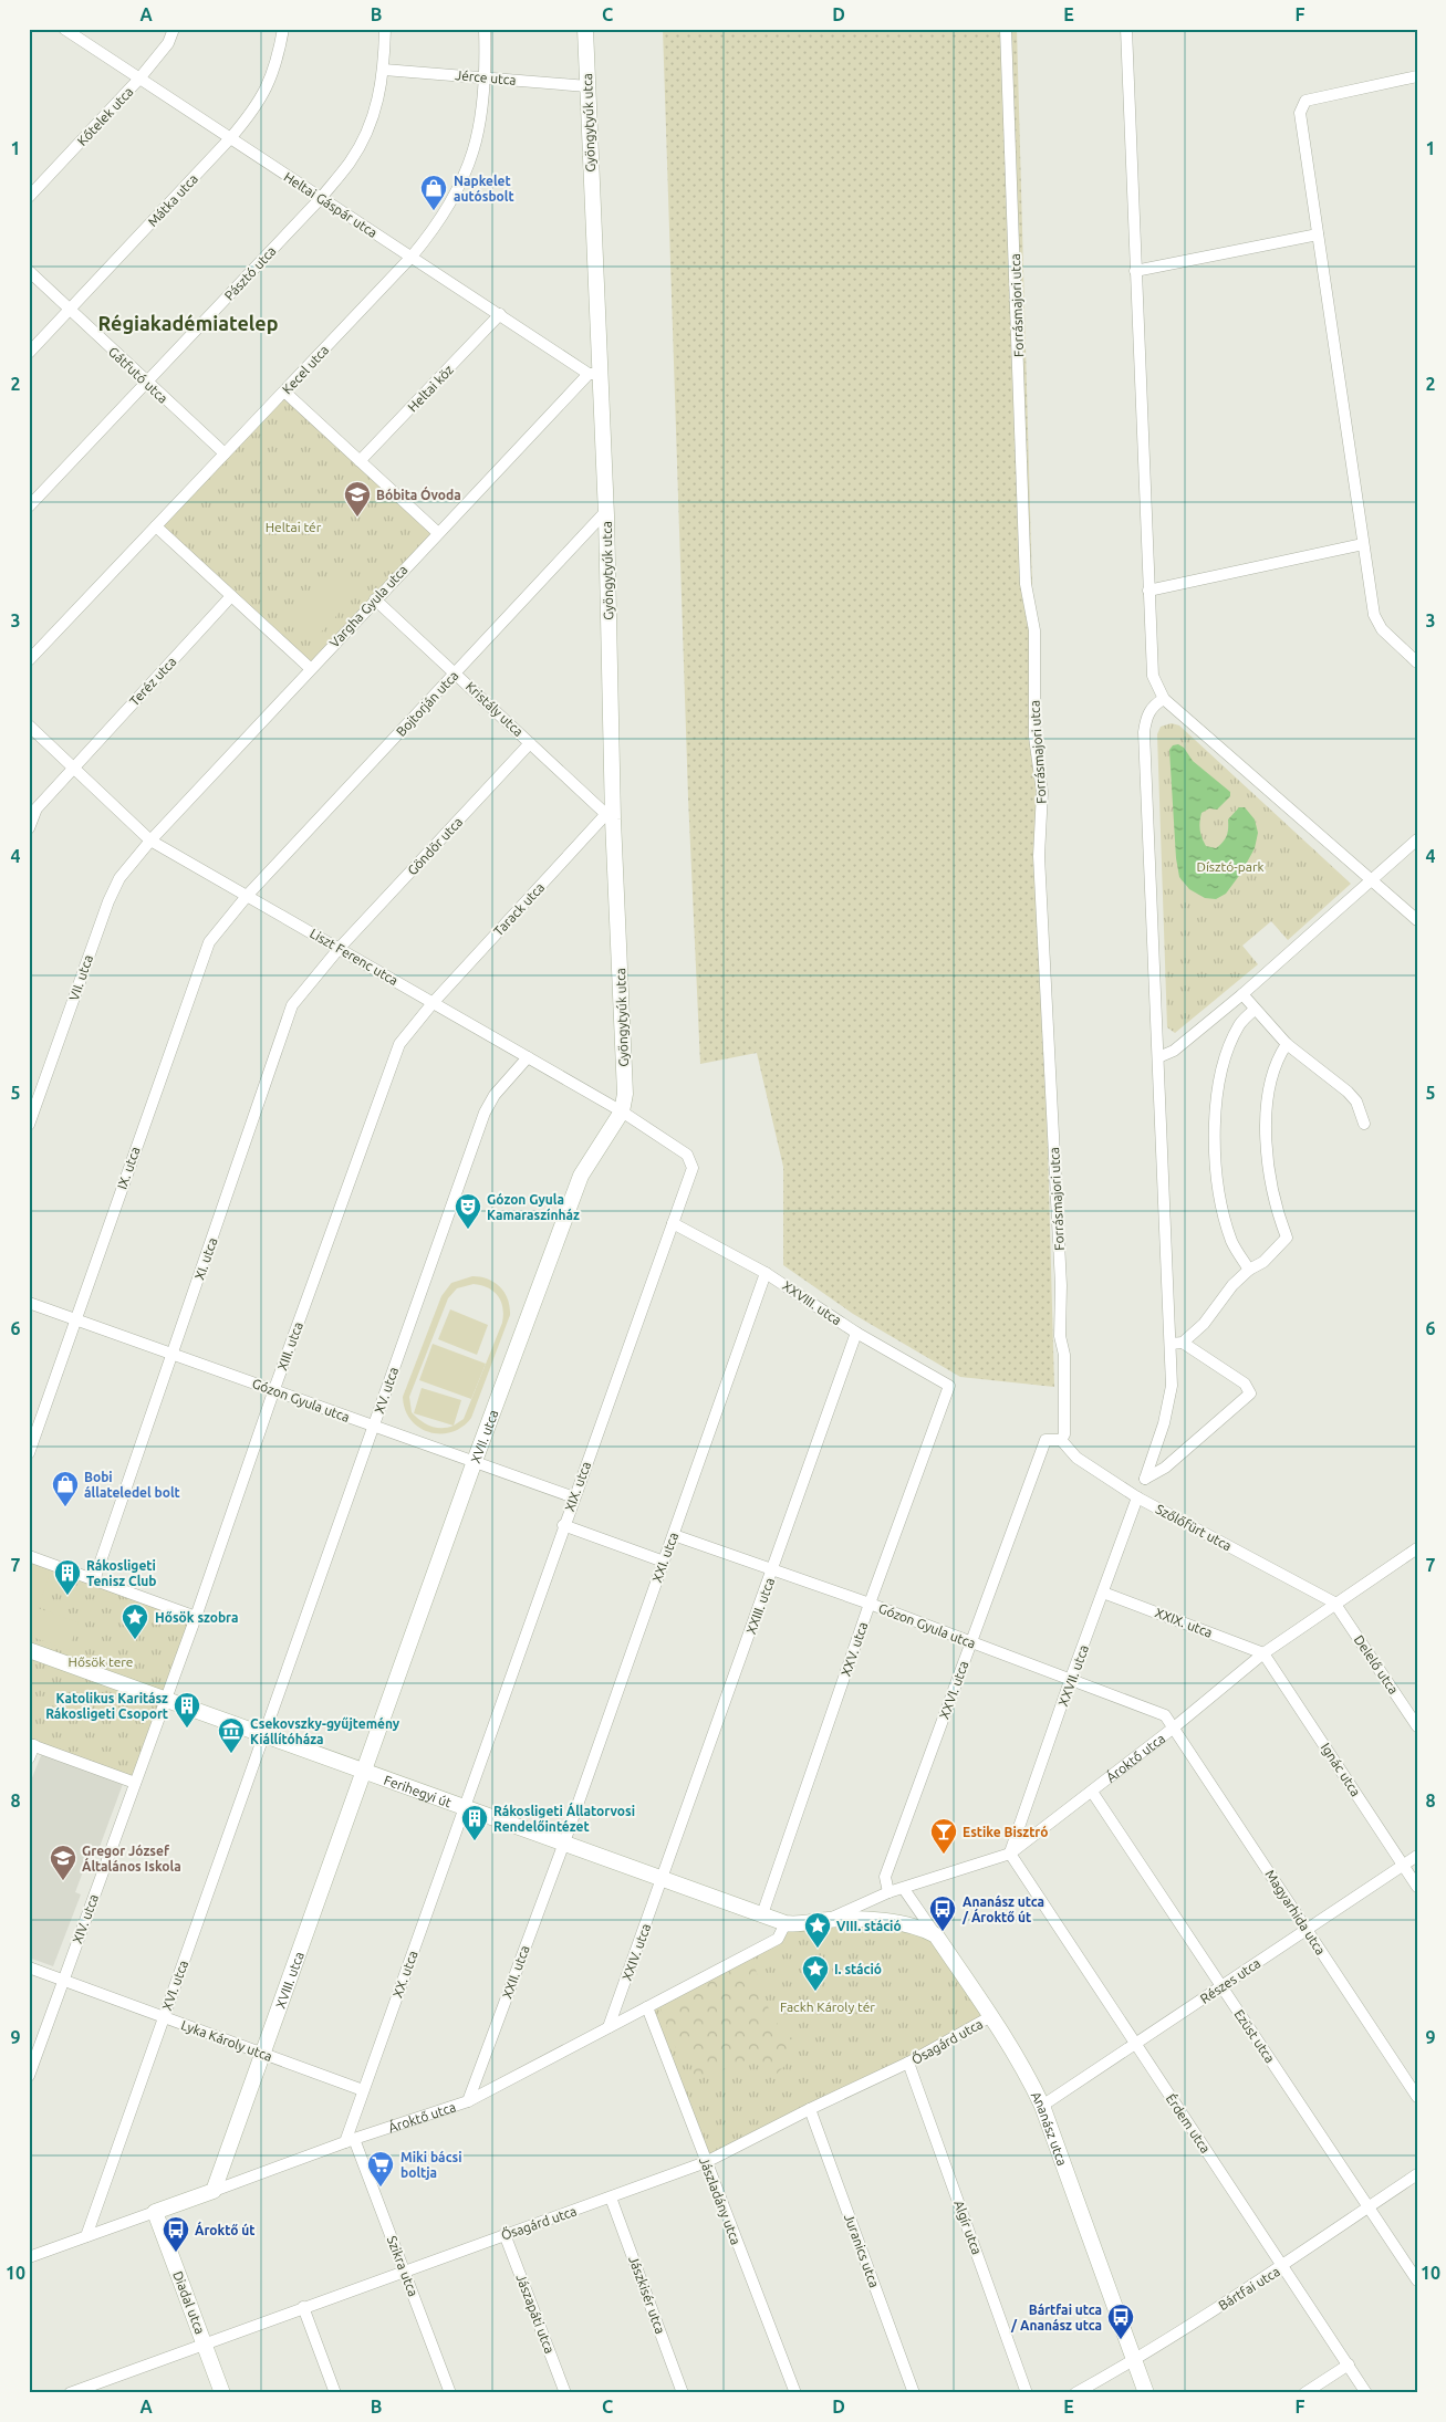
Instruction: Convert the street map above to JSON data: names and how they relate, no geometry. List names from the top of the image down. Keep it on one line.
{"streets":{"street":["Jérce utca","Kőtelek utca","Gyöngytyúk utca","Mátka utca","Heltai Gáspár utca","Pásztó utca","Forrásmajori utca","Kecel utca","Gátfutó utca","Heltai köz","Vargha Gyula utca","Teréz utca","Bojtorján utca","Kristály utca","Göndör utca","Tarack utca","Liszt Ferenc utca","VII. utca","IX. utca","XI. utca","XXVIII. utca","XIII. utca","XV. utca","Gózon Gyula utca","XVII. utca","XIX. utca","Szőlőfürt utca","XXI. utca","XXIII. utca","XXIX. utca","XXV. utca","Delelő utca","XXVII. utca","XXVI. utca","Ároktő utca","Ignác utca","Ferihegyi út","Magyarhida utca","XIV. utca","XXIV. utca","XXII. utca","XX. utca","XVIII. utca","Részes utca","XVI. utca","Ezüst utca","Lyka Károly utca","Ősagárd utca","Érdem utca","Ananász utca","Jászladány utca","Algír utca","Juranics utca","Szikra utca","Bártfai utca","Jászkisér utca","Diadal utca","Jászapáti utca"]},"crossings":[["Jérce utca","Gyöngytyúk utca"],["Jérce utca","Pásztó utca"],["Jérce utca","Kecel utca"],["Kőtelek utca","Heltai Gáspár utca"],["Gyöngytyúk utca","Heltai Gáspár utca"],["Gyöngytyúk utca","Vargha Gyula utca"],["Gyöngytyúk utca","Bojtorján utca"],["Gyöngytyúk utca","Kristály utca"],["Gyöngytyúk utca","Tarack utca"],["Gyöngytyúk utca","Liszt Ferenc utca"],["Gyöngytyúk utca","XVII. utca"],["Mátka utca","Heltai Gáspár utca"],["Mátka utca","Gátfutó utca"],["Heltai Gáspár utca","Pásztó utca"],["Heltai Gáspár utca","Kecel utca"],["Heltai Gáspár utca","Heltai köz"],["Heltai Gáspár utca","Vargha Gyula utca"],["Pásztó utca","Gátfutó utca"],["Forrásmajori utca","Szőlőfürt utca"],["Forrásmajori utca","XXVI. utca"],["Kecel utca","Gátfutó utca"],["Vargha Gyula utca","Kristály utca"],["Vargha Gyula utca","Liszt Ferenc utca"],["Vargha Gyula utca","VII. utca"],["Teréz utca","Liszt Ferenc utca"],["Bojtorján utca","Kristály utca"],["Bojtorján utca","Liszt Ferenc utca"],["Bojtorján utca","IX. utca"],["Kristály utca","Göndör utca"],["Kristály utca","Tarack utca"],["Göndör utca","Liszt Ferenc utca"],["Göndör utca","XI. utca"],["Tarack utca","Liszt Ferenc utca"],["Tarack utca","XIII. utca"],["Liszt Ferenc utca","VII. utca"],["Liszt Ferenc utca","IX. utca"],["Liszt Ferenc utca","XI. utca"],["Liszt Ferenc utca","XIII. utca"],["Liszt Ferenc utca","XV. utca"],["Liszt Ferenc utca","XVII. utca"],["Liszt Ferenc utca","XIX. utca"],["IX. utca","Gózon Gyula utca"],["XI. utca","Gózon Gyula utca"],["XXVIII. utca","XIX. utca"],["XXVIII. utca","XXI. utca"],["XXVIII. utca","XXIII. utca"],["XXVIII. utca","XXV. utca"],["XIII. utca","Gózon Gyula utca"],["XIII. utca","Ferihegyi út"],["XIII. utca","XIV. utca"],["XV. utca","Gózon Gyula utca"],["XV. utca","Ferihegyi út"],["XV. utca","XVI. utca"],["Gózon Gyula utca","XVII. utca"],["Gózon Gyula utca","XIX. utca"],["Gózon Gyula utca","XXI. utca"],["Gózon Gyula utca","XXIII. utca"],["Gózon Gyula utca","XXV. utca"],["Gózon Gyula utca","XXVII. utca"],["Gózon Gyula utca","XXVI. utca"],["Gózon Gyula utca","Ároktő utca"],["Gózon Gyula utca","Magyarhida utca"],["XVII. utca","Ferihegyi út"],["XVII. utca","XVIII. utca"],["XIX. utca","Ferihegyi út"],["XIX. utca","XX. utca"],["Szőlőfürt utca","Delelő utca"],["Szőlőfürt utca","XXVII. utca"],["Szőlőfürt utca","XXVI. utca"],["Szőlőfürt utca","Ároktő utca"],["XXI. utca","Ferihegyi út"],["XXI. utca","XXII. utca"],["XXIII. utca","Ferihegyi út"],["XXIII. utca","XXIV. utca"],["XXIX. utca","XXVII. utca"],["XXIX. utca","Ároktő utca"],["XXIX. utca","Ignác utca"],["XXV. utca","Ferihegyi út"],["Delelő utca","Ároktő utca"],["XXVII. utca","Ároktő utca"],["XXVII. utca","Érdem utca"],["XXVI. utca","Ároktő utca"],["Ároktő utca","Ignác utca"],["Ároktő utca","Ferihegyi út"],["Ároktő utca","Magyarhida utca"],["Ároktő utca","XXIV. utca"],["Ároktő utca","XXII. utca"],["Ároktő utca","XX. utca"],["Ároktő utca","XVIII. utca"],["Ároktő utca","XVI. utca"],["Ároktő utca","Ezüst utca"],["Ároktő utca","Érdem utca"],["Ároktő utca","Ananász utca"],["Ároktő utca","Jászladány utca"],["Ároktő utca","Szikra utca"],["Ároktő utca","Diadal utca"],["Ignác utca","Részes utca"],["Ferihegyi út","XIV. utca"],["Ferihegyi út","XXIV. utca"],["Ferihegyi út","XXII. utca"],["Ferihegyi út","XX. utca"],["Ferihegyi út","XVIII. utca"],["Ferihegyi út","XVI. utca"],["Ferihegyi út","Ananász utca"],["Magyarhida utca","Részes utca"],["XIV. utca","Lyka Károly utca"],["XX. utca","Lyka Károly utca"],["XX. utca","Szikra utca"],["XVIII. utca","Lyka Károly utca"],["Részes utca","Ezüst utca"],["Részes utca","Érdem utca"],["Részes utca","Ananász utca"],["XVI. utca","Lyka Károly utca"],["Ezüst utca","Bártfai utca"],["Ősagárd utca","Ananász utca"],["Ősagárd utca","Jászladány utca"],["Ősagárd utca","Algír utca"],["Ősagárd utca","Juranics utca"],["Ősagárd utca","Szikra utca"],["Ősagárd utca","Jászkisér utca"],["Ősagárd utca","Diadal utca"],["Ősagárd utca","Jászapáti utca"],["Érdem utca","Bártfai utca"],["Ananász utca","Bártfai utca"]],"districts":["Régiakadémiatelep"],"parks":["Heltai tér","Dísztó-park","Hősök tere","Fackh Károly tér"],"places":{"shop":["Napkelet autósbolt","Bobi állateledel bolt"],"school or university":["Bóbita Óvoda","Gregor József Általános Iskola"],"theatre":["Gózon Gyula Kamaraszínház"],"building":["Rákosligeti Tenisz Club","Katolikus Karitász Rákosligeti Csoport","Rákosligeti Állatorvosi Rendelőintézet"],"place":["Hősök szobra","VIII. stáció","I. stáció"],"museum":["Csekovszky-gyűjtemény Kiállítóháza"],"bar":["Estike Bisztró"],"bus stop":["Ananász utca / Ároktő út","Ároktő út","Bártfai utca / Ananász utca"],"supermarket":["Miki bácsi boltja"]},"grid":{"columns":["A","B","C","D","E","F"],"rows":["1","2","3","4","5","6","7","8","9","10"]}}
